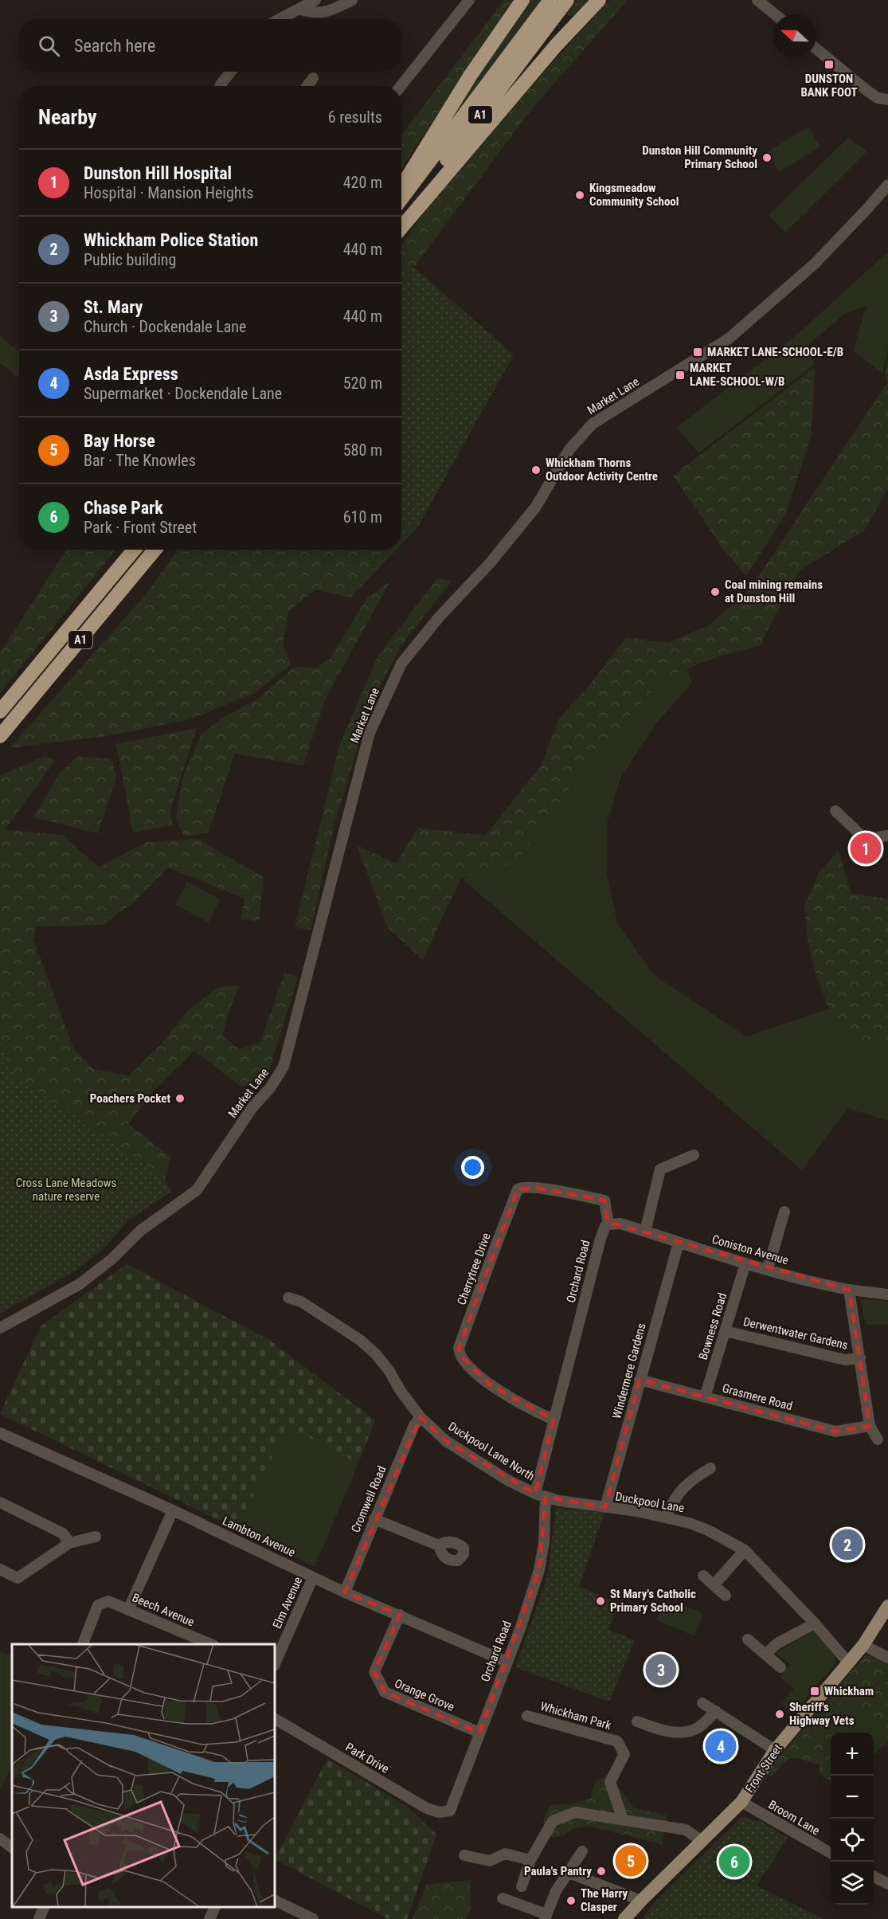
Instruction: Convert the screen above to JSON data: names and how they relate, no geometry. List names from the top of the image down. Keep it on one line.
{"streets":{"highway":["A1"],"main road":["Front Street"],"street":["Market Lane","Coniston Avenue","Cherrytree Drive","Orchard Road","Bowness Road","Derwentwater Gardens","Windermere Gardens","Grasmere Road","Duckpool Lane North","Cromwell Road","Duckpool Lane","Lambton Avenue","Elm Avenue","Beech Avenue","Orange Grove","Whickham Park","Park Drive","Broom Lane"]},"crossings":[["Coniston Avenue","Cherrytree Drive"],["Coniston Avenue","Orchard Road"],["Coniston Avenue","Bowness Road"],["Coniston Avenue","Windermere Gardens"],["Cherrytree Drive","Orchard Road"],["Orchard Road","Duckpool Lane North"],["Orchard Road","Duckpool Lane"],["Orchard Road","Lambton Avenue"],["Orchard Road","Orange Grove"],["Orchard Road","Park Drive"],["Bowness Road","Derwentwater Gardens"],["Bowness Road","Grasmere Road"],["Windermere Gardens","Grasmere Road"],["Windermere Gardens","Duckpool Lane"],["Duckpool Lane North","Cromwell Road"],["Duckpool Lane North","Duckpool Lane"],["Cromwell Road","Lambton Avenue"],["Duckpool Lane","Front Street"],["Lambton Avenue","Elm Avenue"],["Lambton Avenue","Orange Grove"],["Front Street","Broom Lane"]],"parks":["Cross Lane Meadows nature reserve"],"places":{"transit":["DUNSTON BANK FOOT","MARKET LANE-SCHOOL-E/B","MARKET LANE-SCHOOL-W/B","Whickham"],"other":["Dunston Hill Community Primary School","Kingsmeadow Community School","Whickham Thorns Outdoor Activity Centre","Coal mining remains at Dunston Hill","Poachers Pocket","St Mary's Catholic Primary School","Sheriff's Highway Vets","Paula's Pantry","The Harry Clasper"]},"north":"left","page":{"search":"Search here","heading":["Nearby","6 results"],"list":[{"mark":"1","name":"Dunston Hill Hospital","note":"Hospital · Mansion Heights","value":"420 m"},{"mark":"2","name":"Whickham Police Station","note":"Public building","value":"440 m"},{"mark":"3","name":"St. Mary","note":"Church · Dockendale Lane","value":"440 m"},{"mark":"4","name":"Asda Express","note":"Supermarket · Dockendale Lane","value":"520 m"},{"mark":"5","name":"Bay Horse","note":"Bar · The Knowles","value":"580 m"},{"mark":"6","name":"Chase Park","note":"Park · Front Street","value":"610 m"}],"pins":["1","2","3","4","5","6"],"map_buttons":["+","−"]}}
